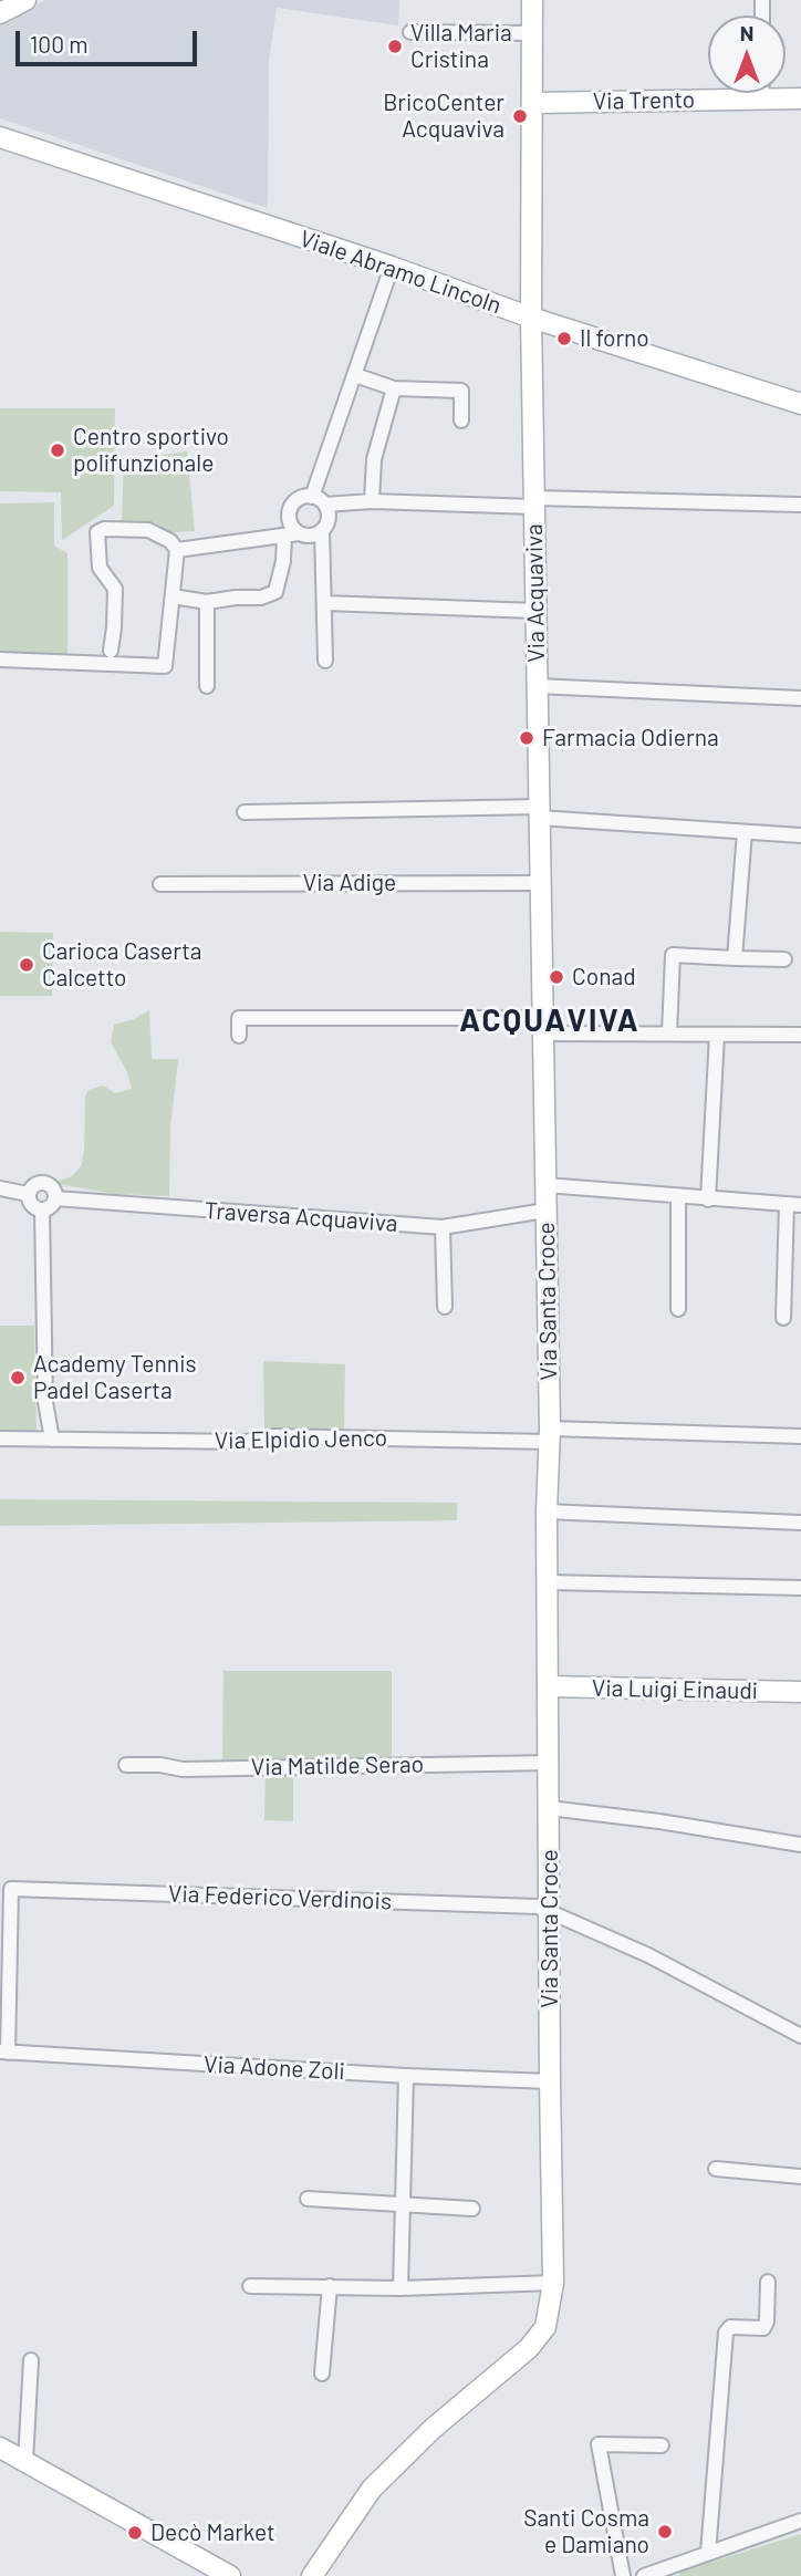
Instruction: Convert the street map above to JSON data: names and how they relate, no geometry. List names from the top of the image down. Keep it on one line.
{"streets":{"street":["Via Trento","Viale Abramo Lincoln","Via Acquaviva","Via Adige","Traversa Acquaviva","Via Santa Croce","Via Elpidio Jenco","Via Luigi Einaudi","Via Matilde Serao","Via Federico Verdinois","Via Adone Zoli"]},"crossings":[["Via Trento","Via Acquaviva"],["Viale Abramo Lincoln","Via Acquaviva"],["Via Acquaviva","Via Adige"],["Via Acquaviva","Via Santa Croce"],["Traversa Acquaviva","Via Santa Croce"],["Via Santa Croce","Via Elpidio Jenco"],["Via Santa Croce","Via Luigi Einaudi"],["Via Santa Croce","Via Matilde Serao"],["Via Santa Croce","Via Federico Verdinois"],["Via Santa Croce","Via Adone Zoli"],["Via Federico Verdinois","Via Adone Zoli"]],"districts":["ACQUAVIVA"],"places":["Villa Maria Cristina","BricoCenter Acquaviva","Il forno","Centro sportivo polifunzionale","Farmacia Odierna","Carioca Caserta Calcetto","Conad","Academy Tennis Padel Caserta","Santi Cosma e Damiano","Decò Market"],"scale_bar":"100 m","north":"top"}
